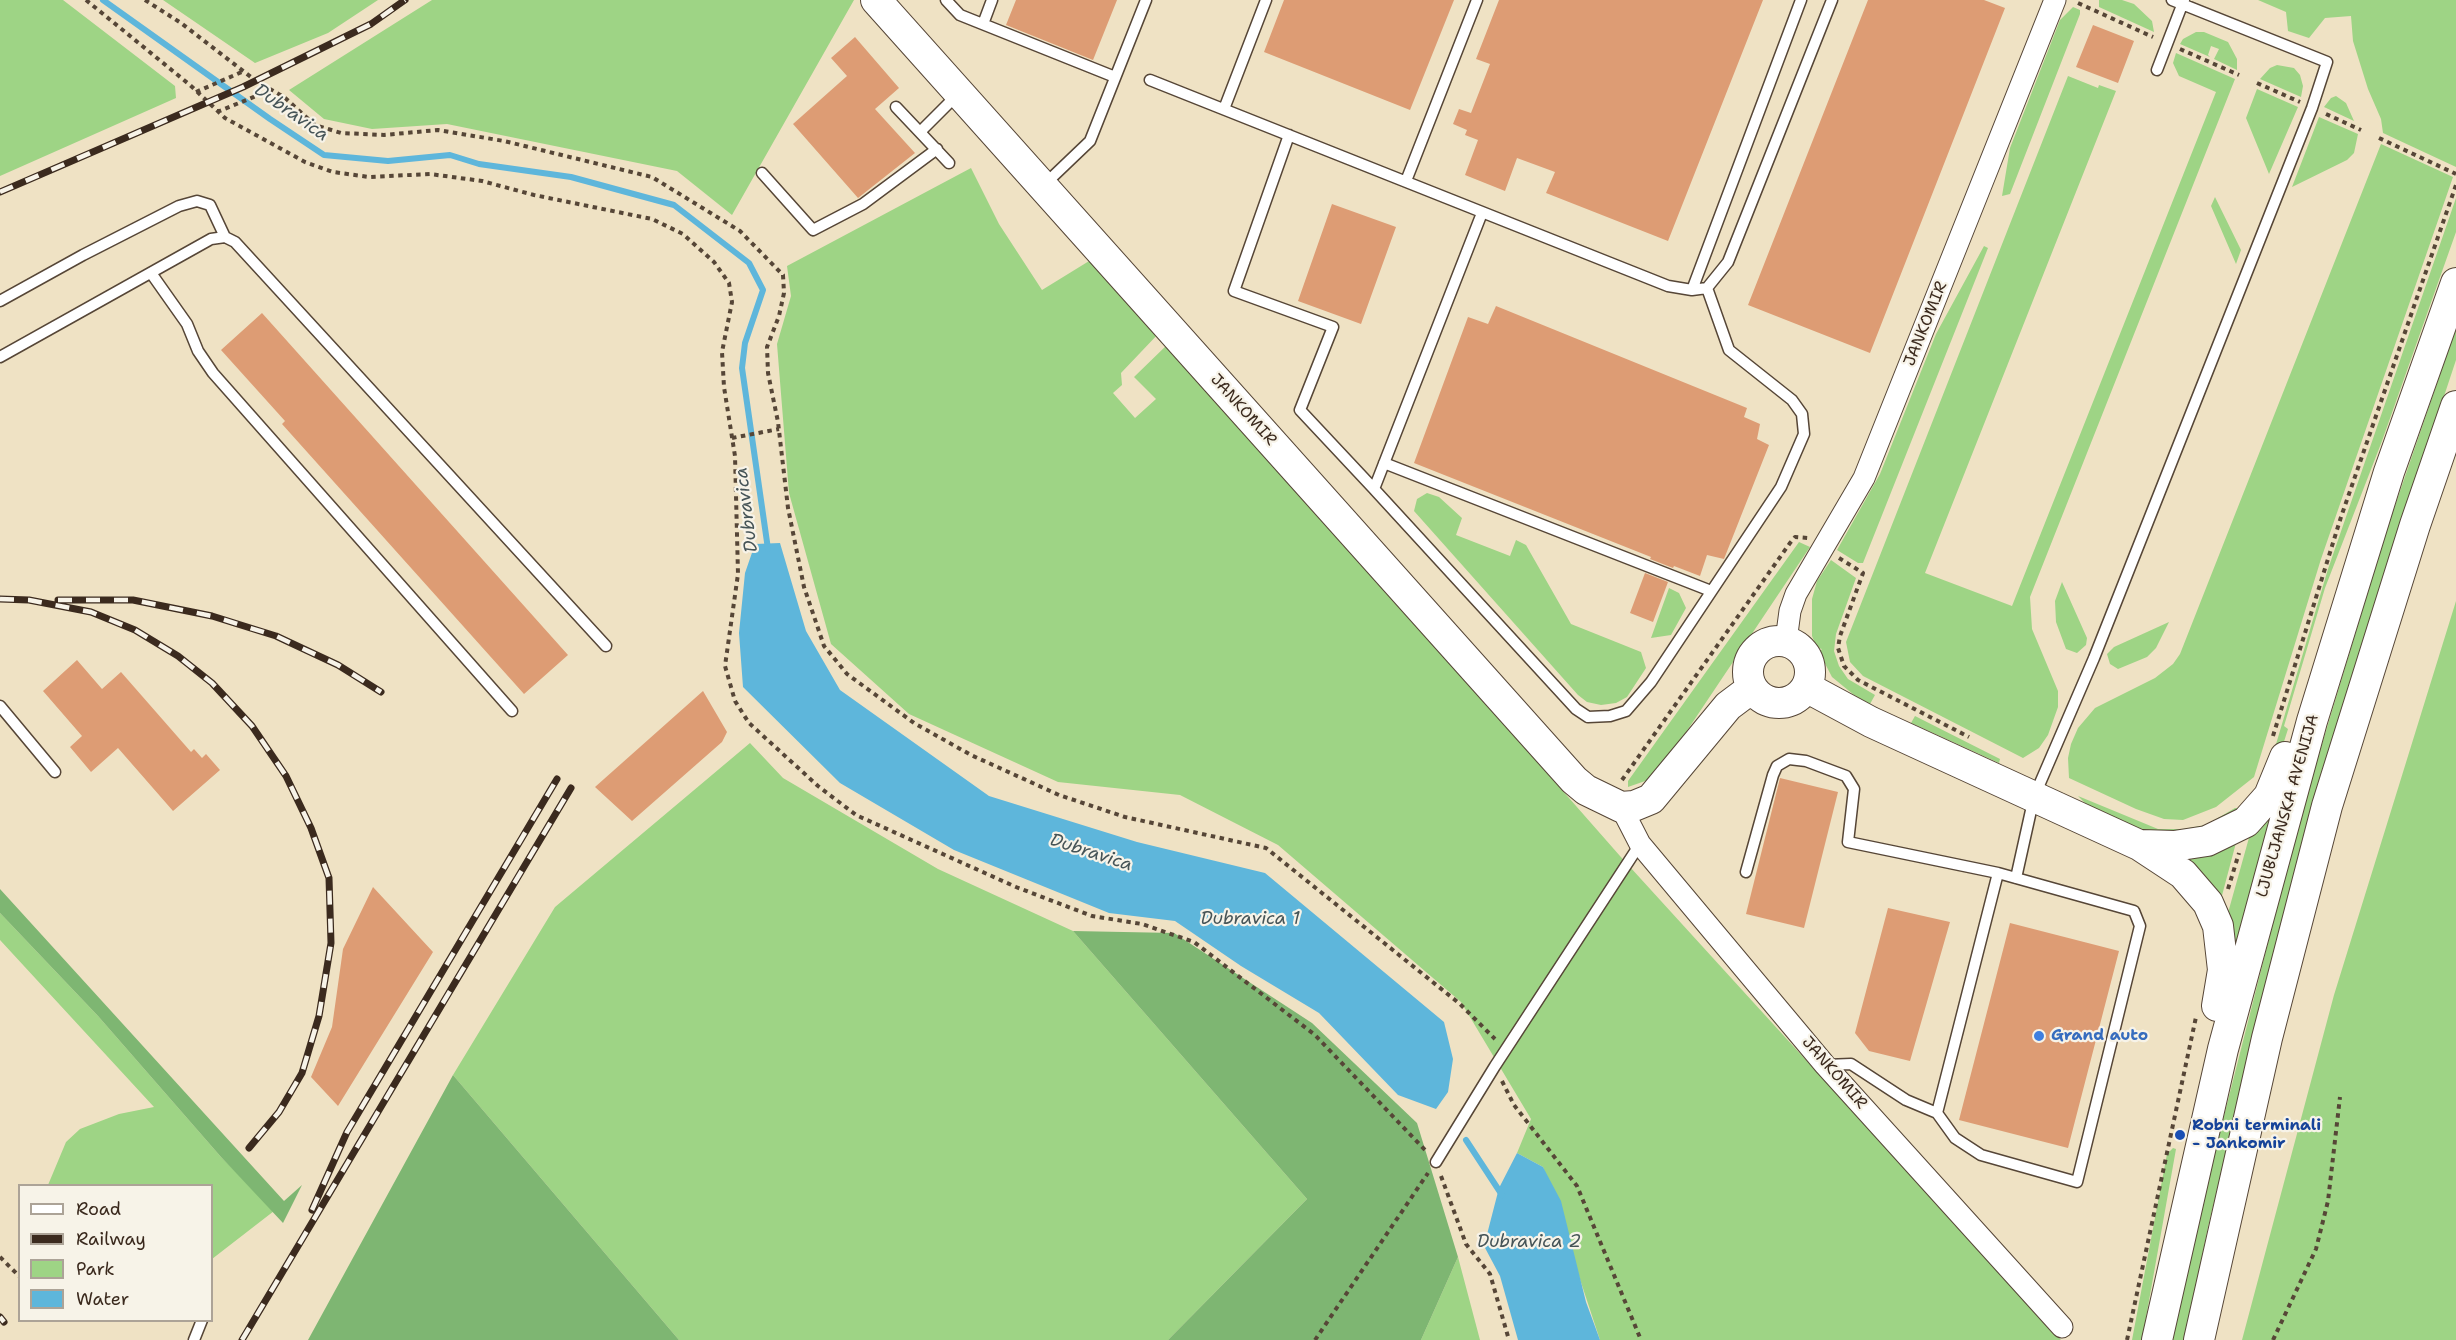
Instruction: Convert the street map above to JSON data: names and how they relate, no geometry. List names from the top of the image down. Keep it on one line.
{"streets":{"main road":["JANKOMIR","LJUBLJANSKA AVENIJA"]},"water":["Dubravica","Dubravica 1","Dubravica 2"],"places":["Grand auto","Robni terminali - Jankomir"],"legend":["Road","Railway","Park","Water"]}
